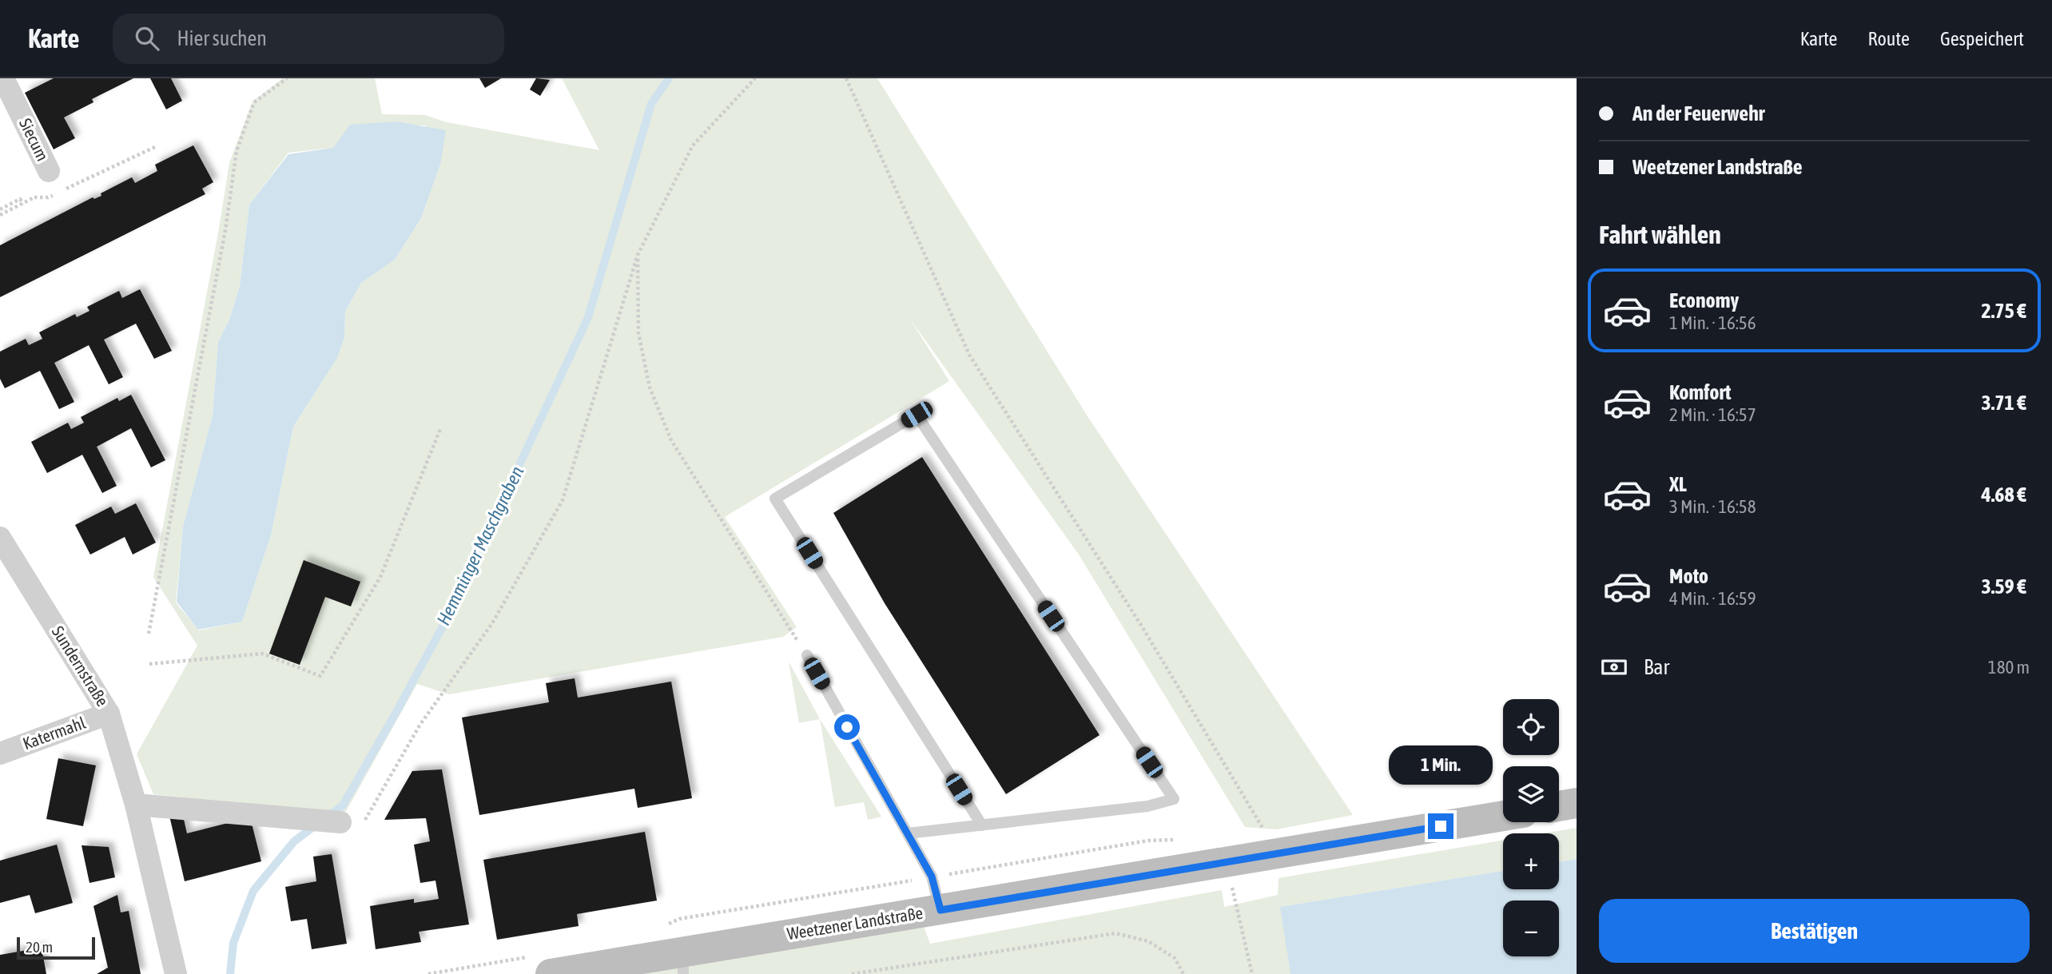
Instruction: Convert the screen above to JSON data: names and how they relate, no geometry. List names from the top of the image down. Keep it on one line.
{"streets":{"main road":["Weetzener Landstraße"],"street":["Siecum","Sundernstraße","Katermahl"]},"crossings":[["Sundernstraße","Katermahl"]],"water":["Hemminger Maschgraben"],"scale_bar":"20 m","page":{"header":"Karte","search":"Hier suchen","nav":["Karte","Route","Gespeichert"],"banner":["An der Feuerwehr","Weetzener Landstraße"],"heading":"Fahrt wählen","list":[{"name":"Economy","note":"1 Min. · 16:56","value":"2.75 €"},{"name":"Komfort","note":"2 Min. · 16:57","value":"3.71 €"},{"name":"XL","note":"3 Min. · 16:58","value":"4.68 €"},{"name":"Moto","note":"4 Min. · 16:59","value":"3.59 €"}],"pay":["Bar","180 m"],"map_buttons":["+","−"],"bubble":"1 Min.","buttons":"Bestätigen","scale":"20 m"}}
